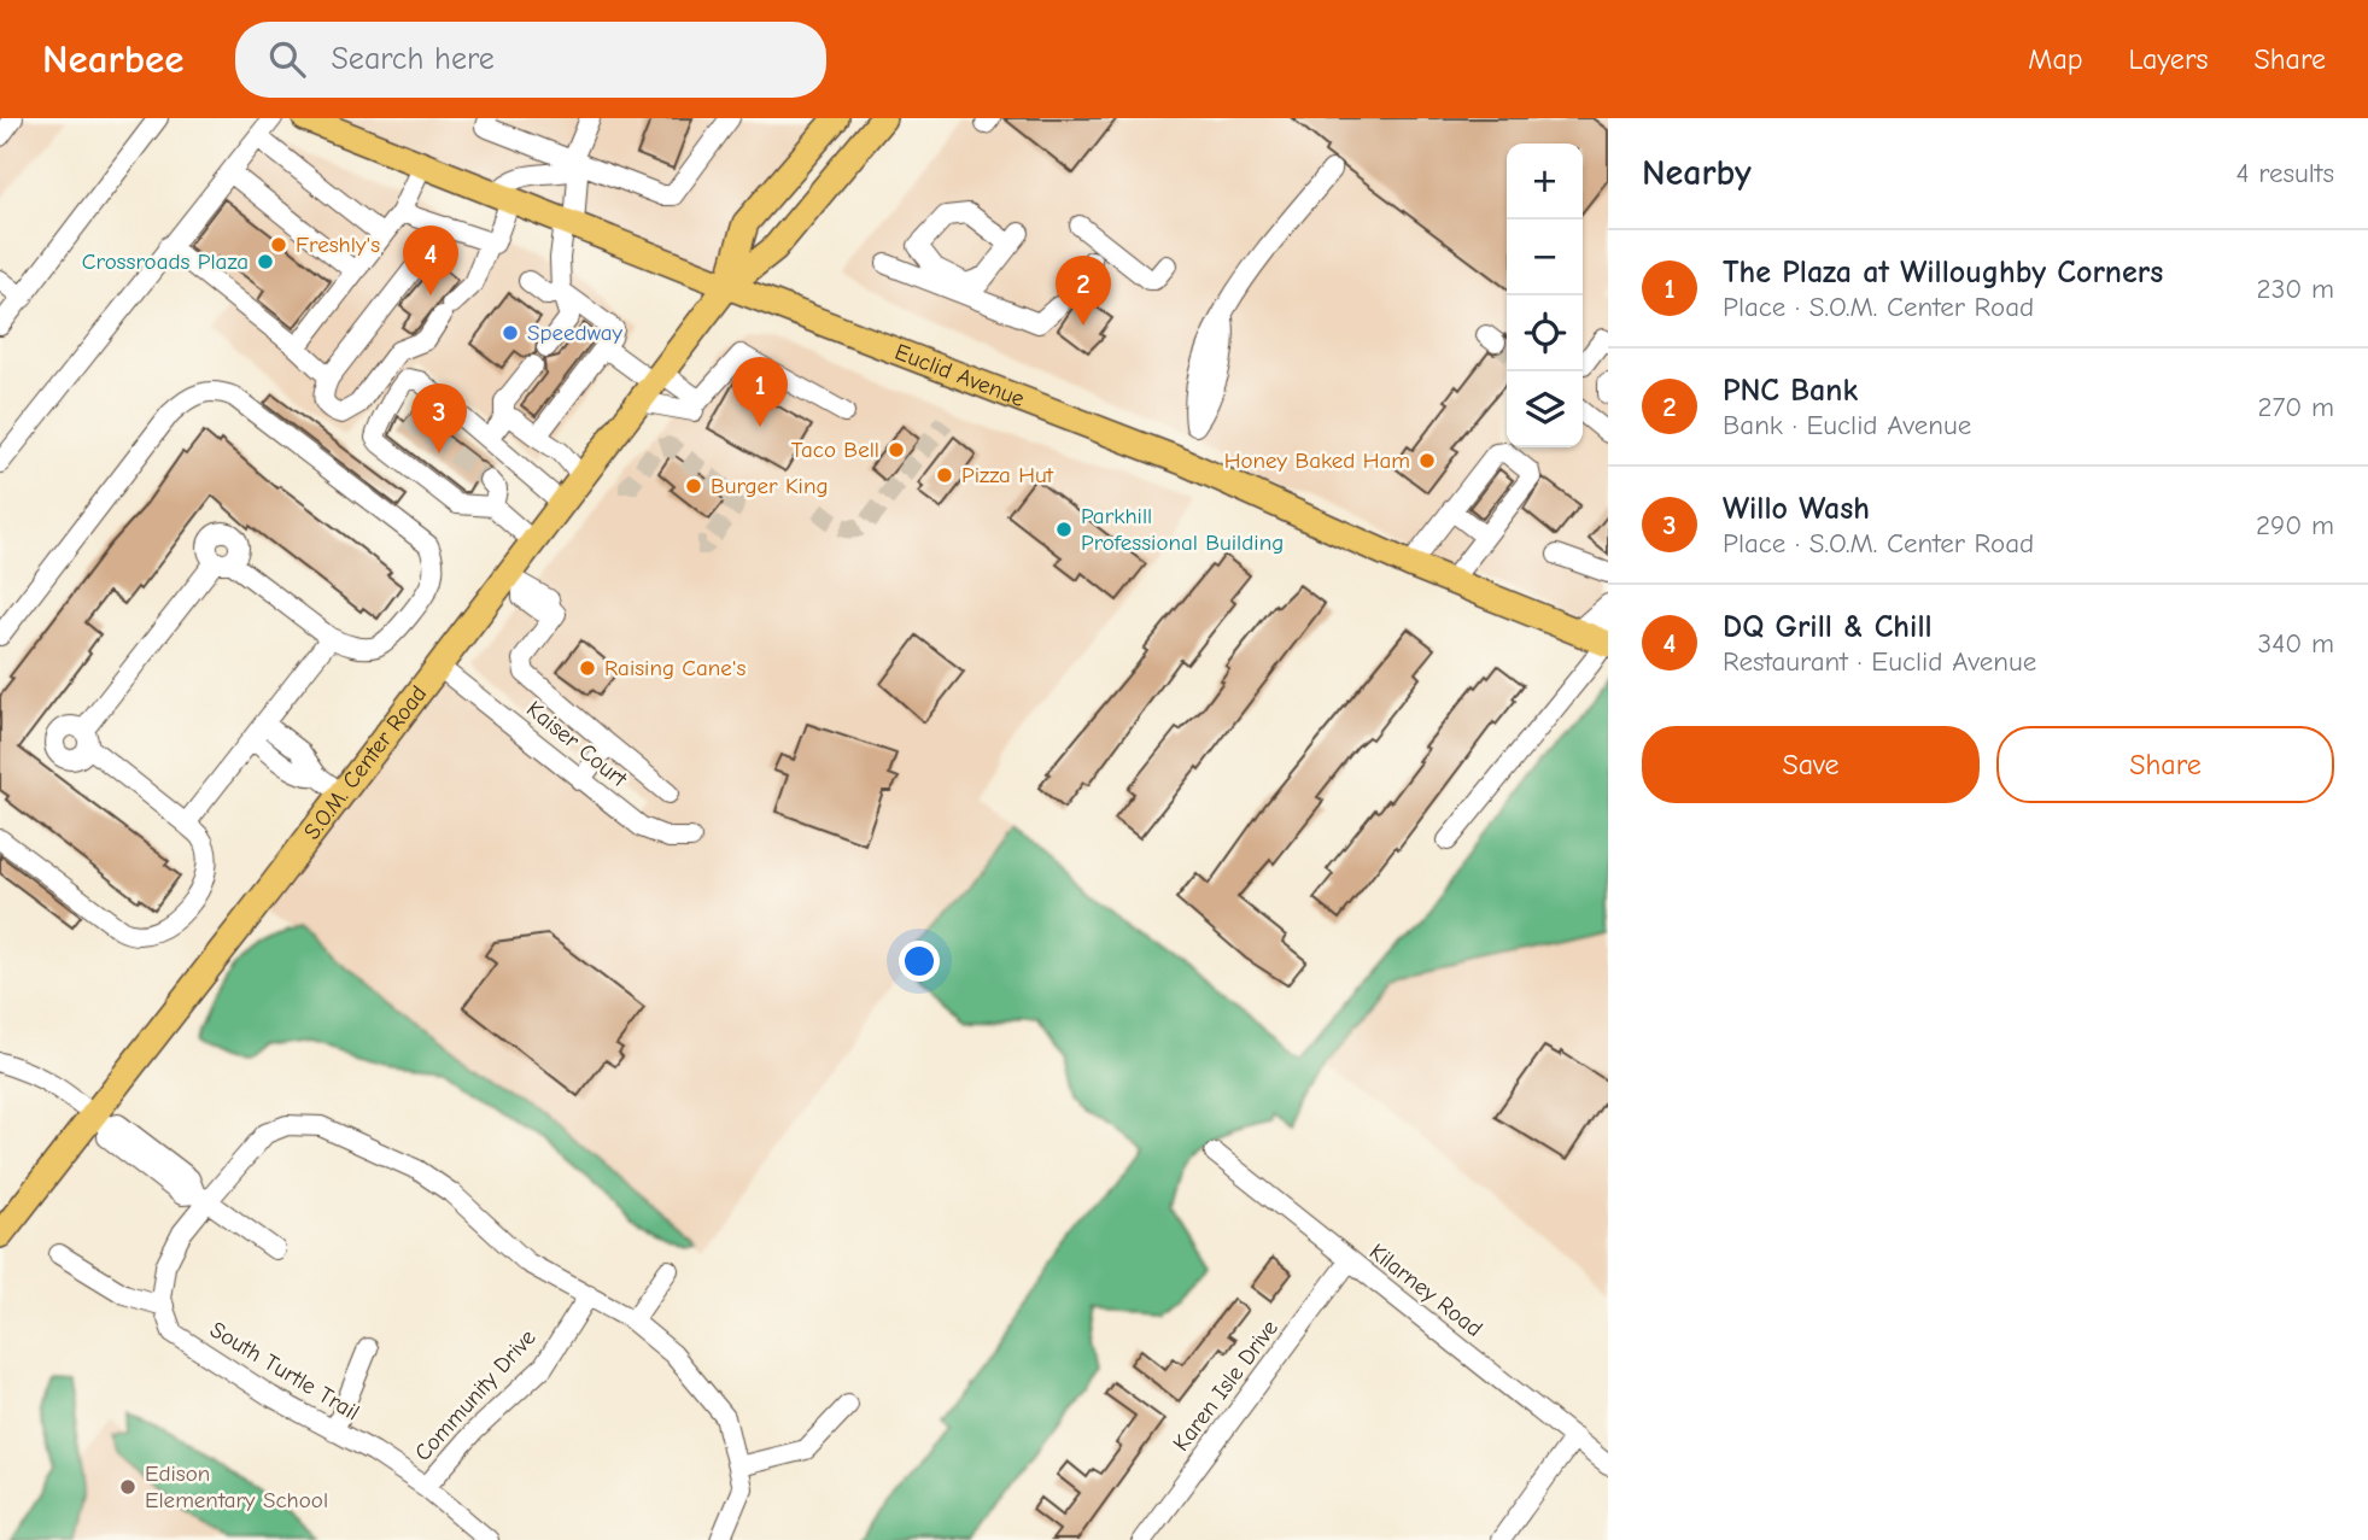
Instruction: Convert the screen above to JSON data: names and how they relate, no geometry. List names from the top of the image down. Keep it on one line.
{"streets":{"main road":["Euclid Avenue","S.O.M. Center Road"],"street":["Kaiser Court","Kilarney Road","South Turtle Trail","Karen Isle Drive","Community Drive"]},"crossings":[["Euclid Avenue","S.O.M. Center Road"],["Kaiser Court","S.O.M. Center Road"],["Kilarney Road","Karen Isle Drive"],["South Turtle Trail","Community Drive"]],"places":["Freshly's","Crossroads Plaza","Speedway","Taco Bell","Honey Baked Ham","Pizza Hut","Burger King","Parkhill Professional Building","Raising Cane's","Edison Elementary School"],"page":{"header":"Nearbee","search":"Search here","nav":["Map","Layers","Share"],"heading":["Nearby","4 results"],"map_buttons":["+","−"],"pins":["4","2","1","3"],"list":[{"mark":"1","name":"The Plaza at Willoughby Corners","note":"Place · S.O.M. Center Road","value":"230 m"},{"mark":"2","name":"PNC Bank","note":"Bank · Euclid Avenue","value":"270 m"},{"mark":"3","name":"Willo Wash","note":"Place · S.O.M. Center Road","value":"290 m"},{"mark":"4","name":"DQ Grill & Chill","note":"Restaurant · Euclid Avenue","value":"340 m"}],"buttons":["Save","Share"]}}
